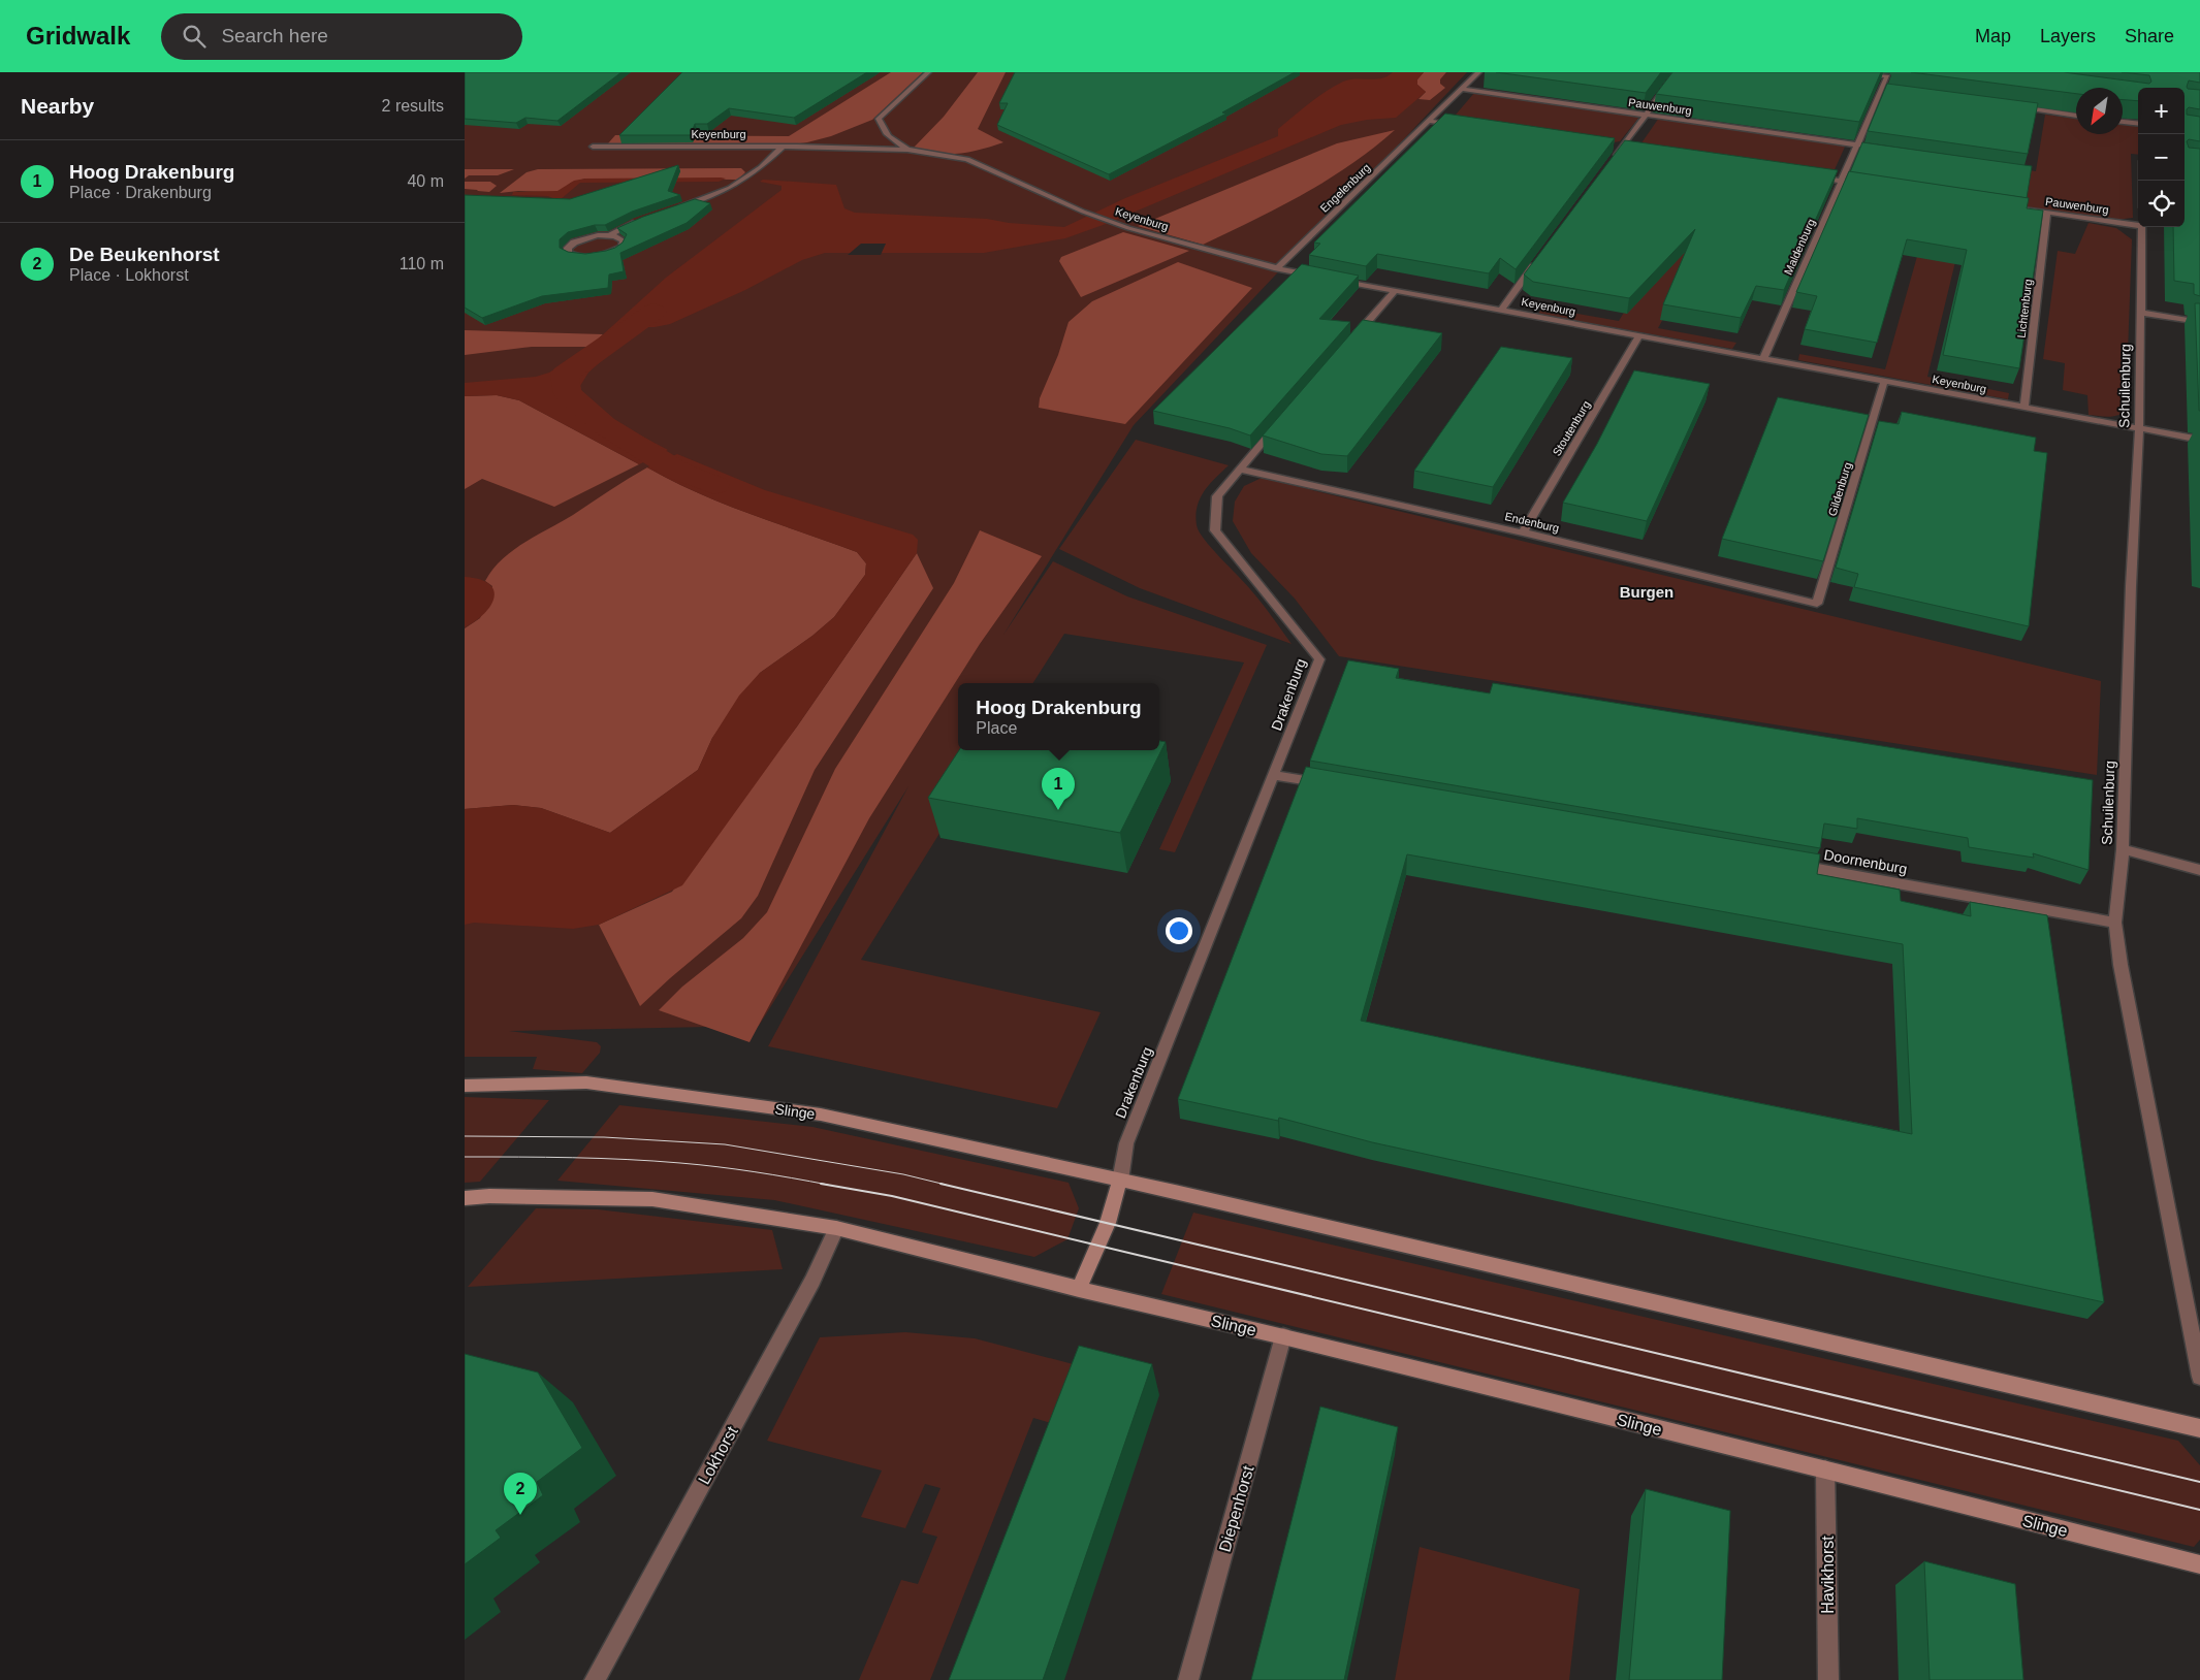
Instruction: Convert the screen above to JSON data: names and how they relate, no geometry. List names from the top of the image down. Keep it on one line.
{"streets":{"main road":["Slinge"],"street":["Pauwenburg","Keyenburg","Engelenburg","Maldenburg","Lichtenburg","Schuilenburg","Stoutenburg","Gildenburg","Endenburg","Drakenburg","Doornenburg","Lokhorst","Diepenhorst","Havikhorst"]},"crossings":[["Pauwenburg","Engelenburg"],["Pauwenburg","Maldenburg"],["Pauwenburg","Lichtenburg"],["Keyenburg","Engelenburg"],["Keyenburg","Maldenburg"],["Keyenburg","Lichtenburg"],["Keyenburg","Schuilenburg"],["Keyenburg","Stoutenburg"],["Keyenburg","Gildenburg"],["Schuilenburg","Doornenburg"],["Stoutenburg","Endenburg"],["Gildenburg","Endenburg"],["Endenburg","Drakenburg"],["Drakenburg","Slinge"],["Slinge","Lokhorst"],["Slinge","Diepenhorst"],["Slinge","Havikhorst"]],"districts":["Burgen"],"north":"bottom left","page":{"header":"Gridwalk","search":"Search here","nav":["Map","Layers","Share"],"heading":["Nearby","2 results"],"map_buttons":["+","−"],"list":[{"mark":"1","name":"Hoog Drakenburg","note":"Place · Drakenburg","value":"40 m"},{"mark":"2","name":"De Beukenhorst","note":"Place · Lokhorst","value":"110 m"}],"popup":["Hoog Drakenburg","Place"],"pins":["1","2"]}}
